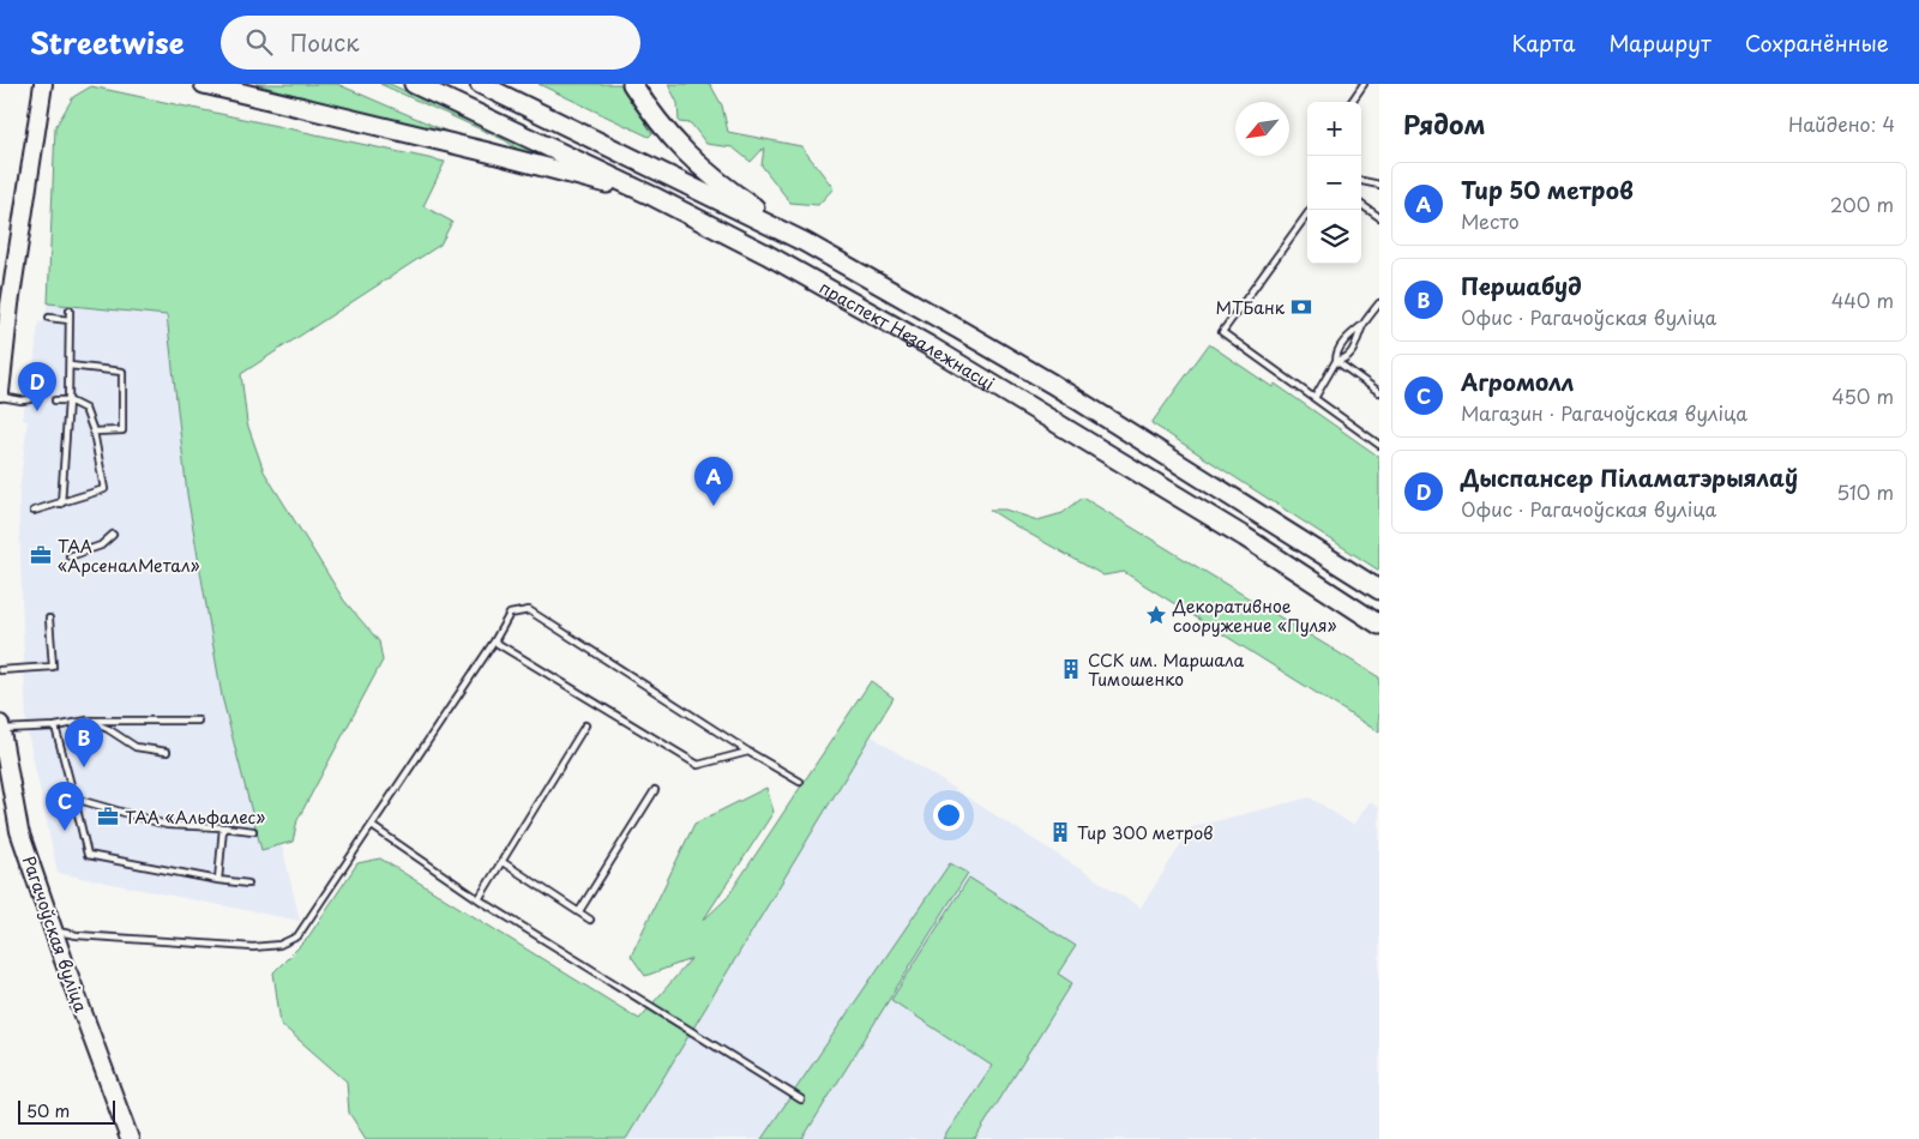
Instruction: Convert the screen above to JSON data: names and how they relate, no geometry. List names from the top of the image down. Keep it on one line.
{"streets":{"highway":["праспект Незалежнасці"],"main road":["Рагачоўская вуліца"]},"places":{"bank":["МТБанк"],"office":["ТАА «АрсеналМетал»","ТАА «Альфалес»"],"place":["Декоративное сооружение «Пуля»"],"building":["ССК им. Маршала Тимошенко","Тир 300 метров"]},"scale_bar":"50 m","north":"bottom left","page":{"header":"Streetwise","search":"Поиск","nav":["Карта","Маршрут","Сохранённые"],"heading":["Рядом","Найдено: 4"],"map_buttons":["+","−"],"list":[{"mark":"A","name":"Тир 50 метров","note":"Место","value":"200 m"},{"mark":"B","name":"Першабуд","note":"Офис · Рагачоўская вуліца","value":"440 m"},{"mark":"C","name":"Агромолл","note":"Магазин · Рагачоўская вуліца","value":"450 m"},{"mark":"D","name":"Дыспансер Піламатэрыялаў","note":"Офис · Рагачоўская вуліца","value":"510 m"}],"pins":["D","A","B","C"],"scale":"50 m"}}
